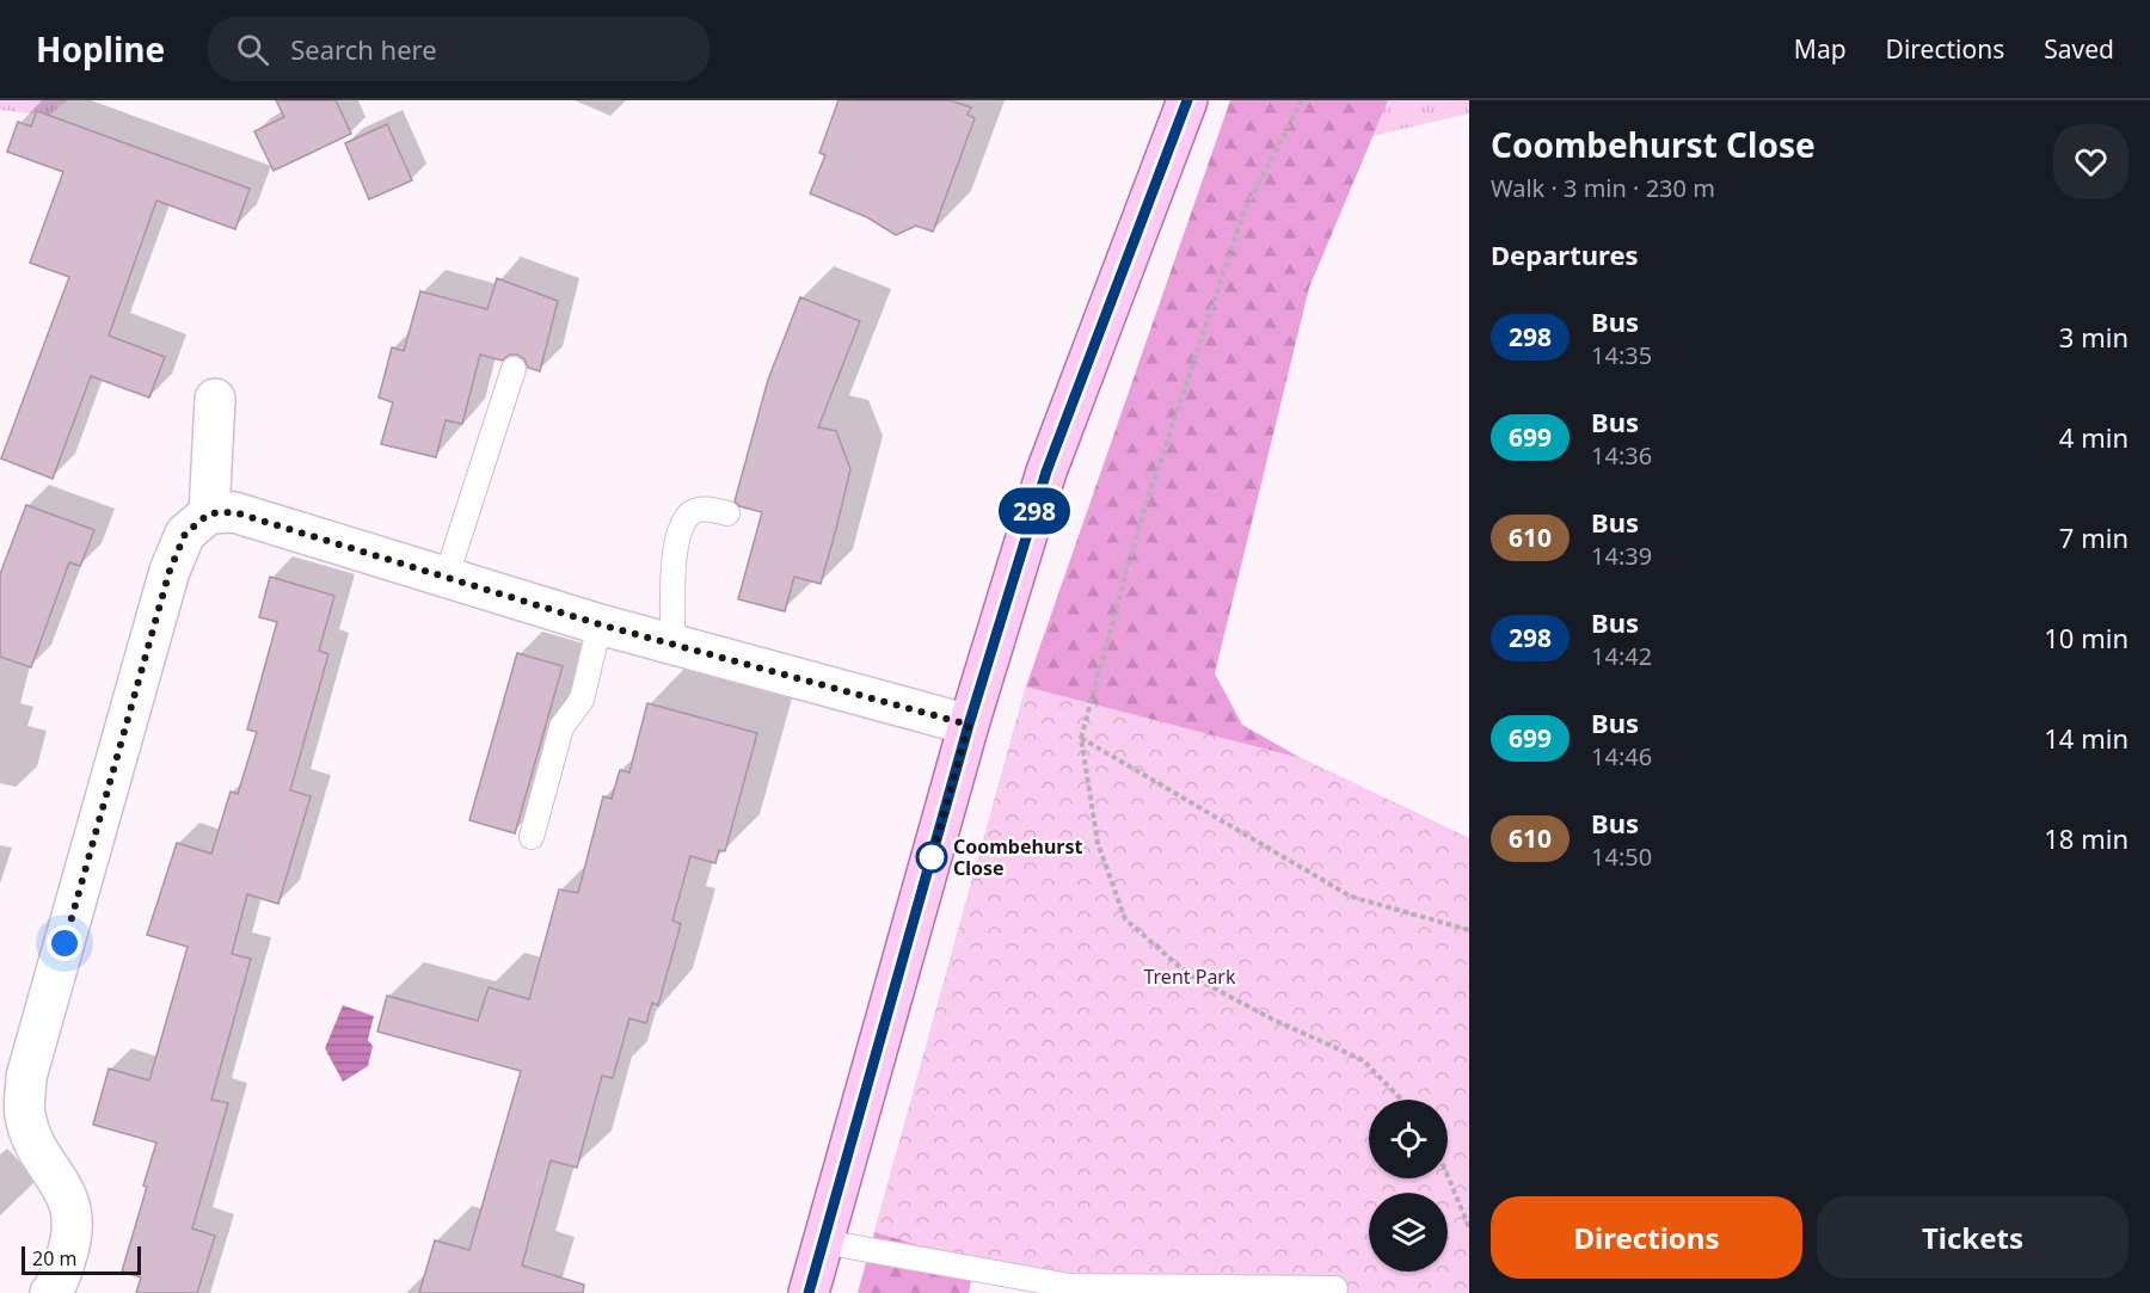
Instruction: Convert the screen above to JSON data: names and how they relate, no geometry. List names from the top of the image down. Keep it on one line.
{"parks":["Trent Park"],"places":["Coombehurst Close"],"lines":["bus line 298"],"scale_bar":"20 m","page":{"header":"Hopline","search":"Search here","nav":["Map","Directions","Saved"],"on_map":"298","heading":[["Coombehurst Close","Walk · 3 min · 230 m"],"Departures"],"list":[{"mark":"298","name":"Bus","note":"14:35","value":"3 min"},{"mark":"699","name":"Bus","note":"14:36","value":"4 min"},{"mark":"610","name":"Bus","note":"14:39","value":"7 min"},{"mark":"298","name":"Bus","note":"14:42","value":"10 min"},{"mark":"699","name":"Bus","note":"14:46","value":"14 min"},{"mark":"610","name":"Bus","note":"14:50","value":"18 min"}],"buttons":["Directions","Tickets"],"scale":"20 m"}}
